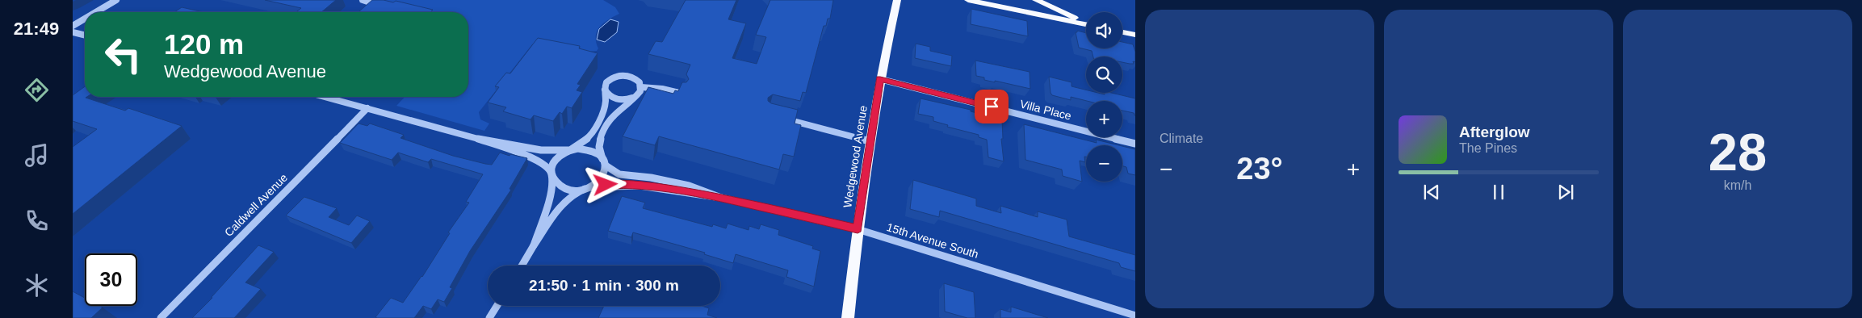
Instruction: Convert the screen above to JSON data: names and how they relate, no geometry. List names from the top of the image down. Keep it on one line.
{"streets":{"main road":["Wedgewood Avenue"],"street":["Villa Place","Caldwell Avenue","15th Avenue South"]},"crossings":[["Villa Place","Wedgewood Avenue"],["Wedgewood Avenue","15th Avenue South"]],"page":{"tabs":"21:49","tile":["Climate",["28","km/h"]],"map_buttons":["+","−"],"turn":["120 m","Wedgewood Avenue"],"song":["Afterglow","The Pines"],"heat":["−","23°","+"],"limit":"30","trip":"21:50 · 1 min · 300 m"}}
